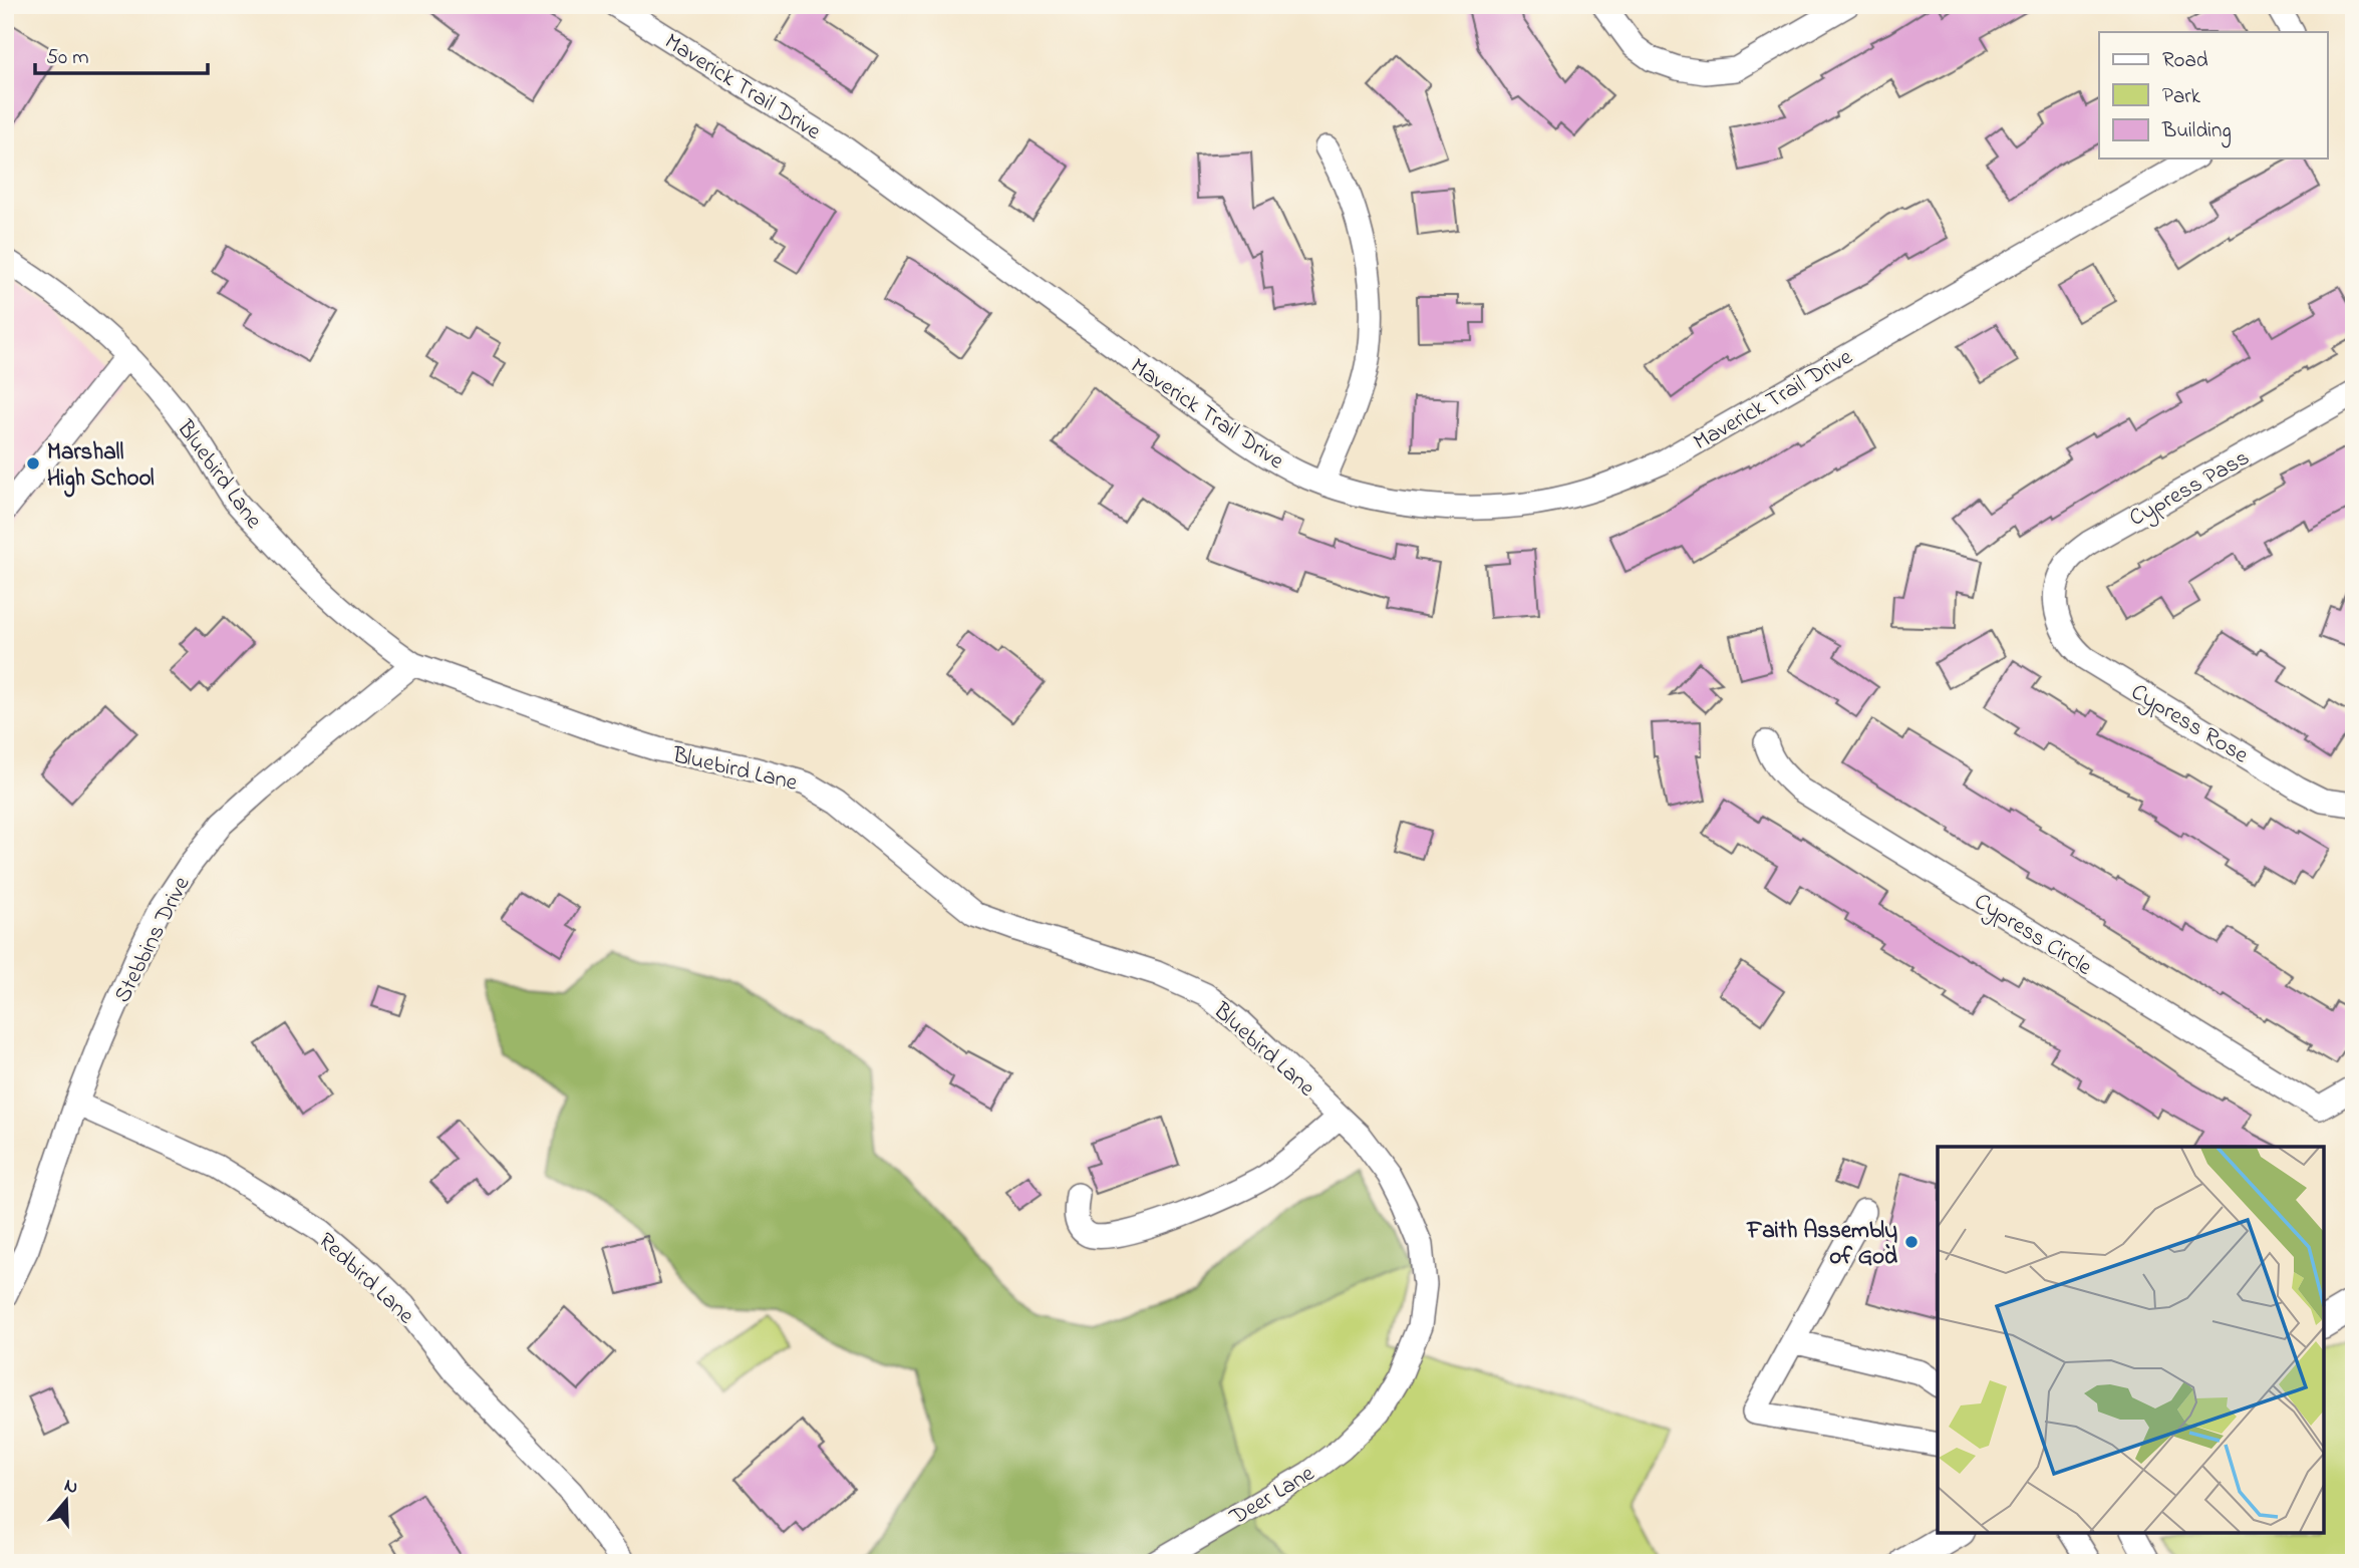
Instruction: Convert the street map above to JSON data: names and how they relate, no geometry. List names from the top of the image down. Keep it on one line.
{"streets":{"street":["Maverick Trail Drive","Bluebird Lane","Cypress Pass","Cypress Rose","Cypress Circle","Stebbins Drive","Redbird Lane","Deer Lane"]},"crossings":[["Bluebird Lane","Stebbins Drive"],["Bluebird Lane","Deer Lane"],["Cypress Pass","Cypress Rose"],["Stebbins Drive","Redbird Lane"]],"places":["Marshall High School","Faith Assembly of God"],"legend":["Road","Park","Building"],"scale_bar":"50 m","north":"top"}
